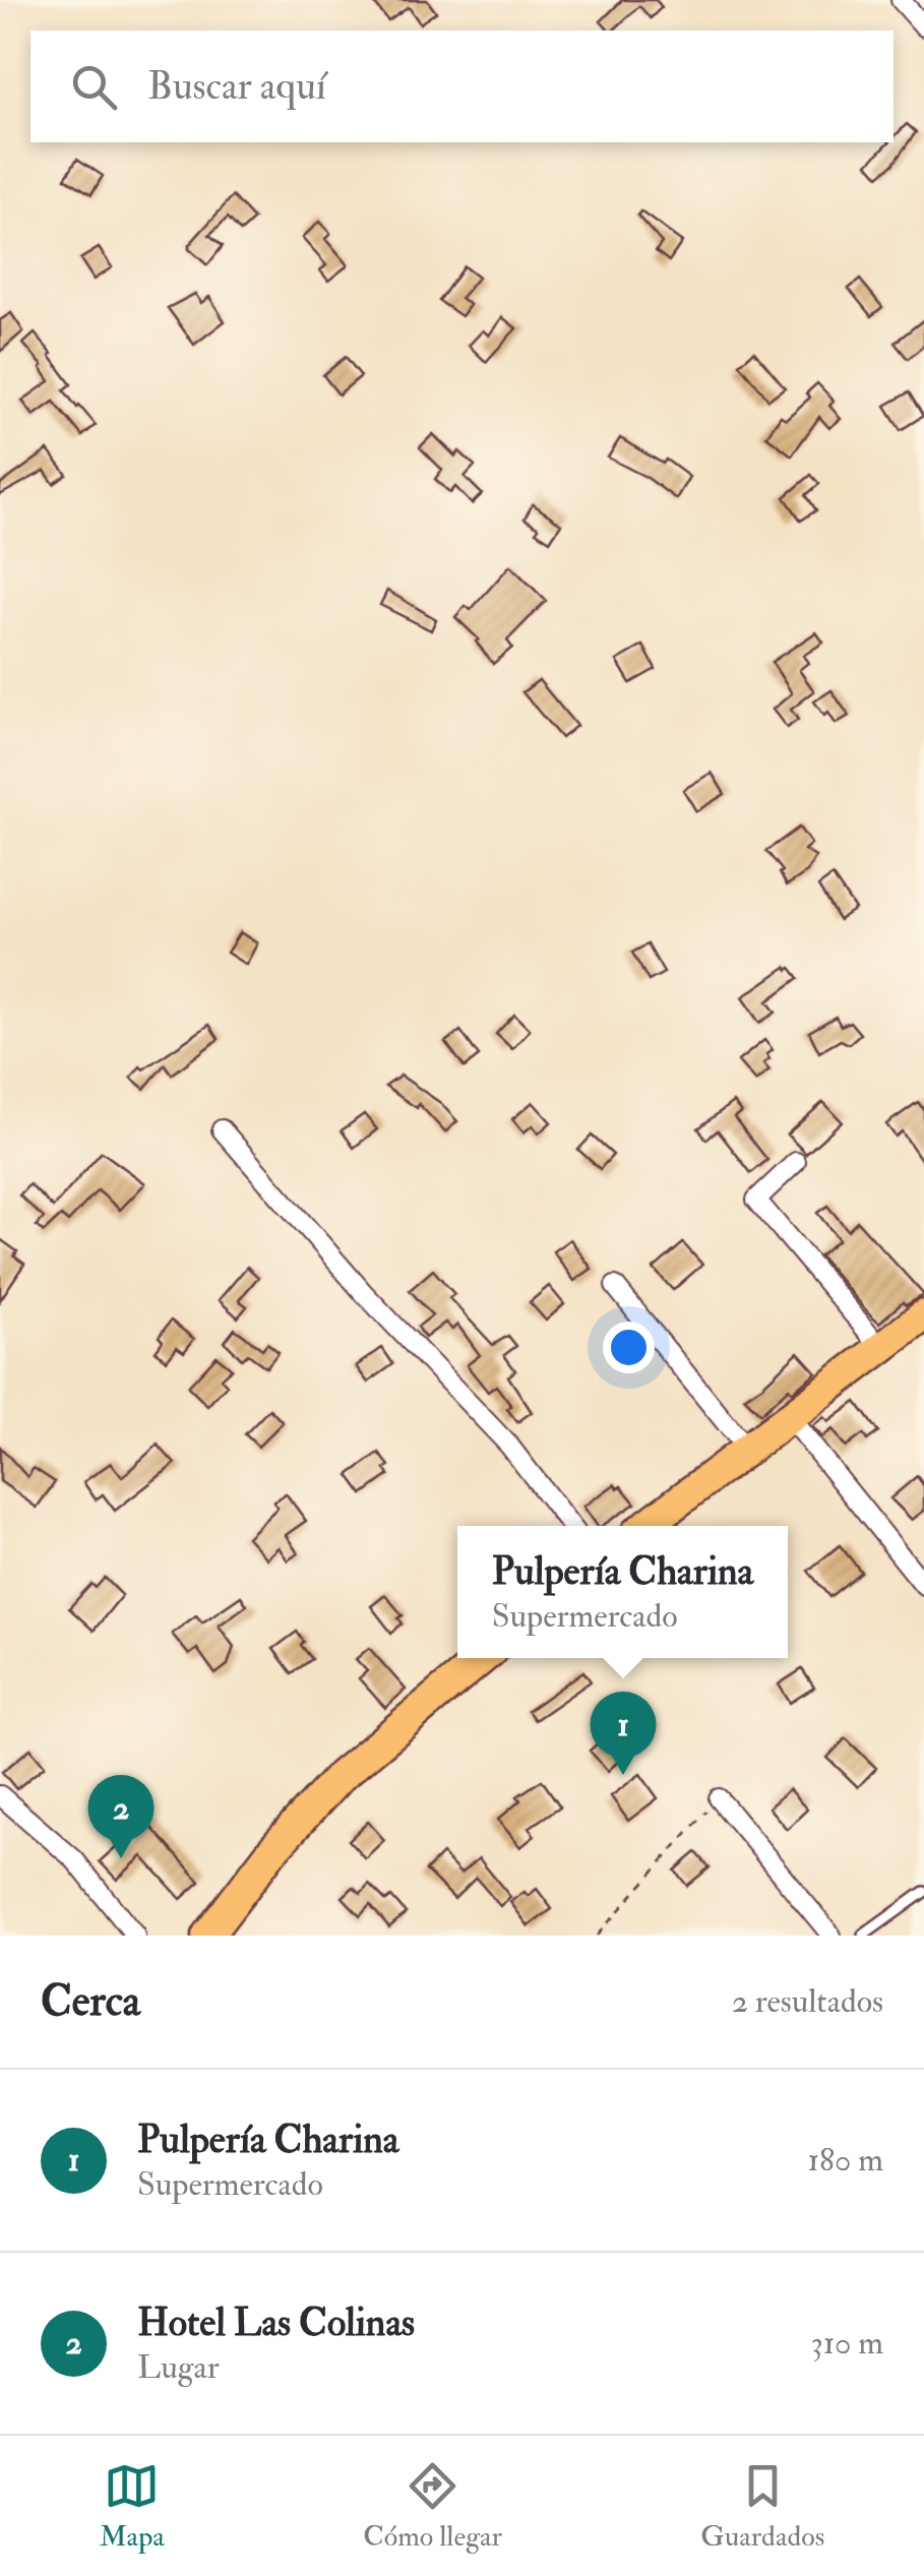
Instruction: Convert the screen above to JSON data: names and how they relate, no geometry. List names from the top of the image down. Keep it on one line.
{"page":{"search":"Buscar aquí","popup":["Pulpería Charina","Supermercado"],"pins":["1","2"],"heading":["Cerca","2 resultados"],"list":[{"mark":"1","name":"Pulpería Charina","note":"Supermercado","value":"180 m"},{"mark":"2","name":"Hotel Las Colinas","note":"Lugar","value":"310 m"}],"nav":["Mapa","Cómo llegar","Guardados"]}}
